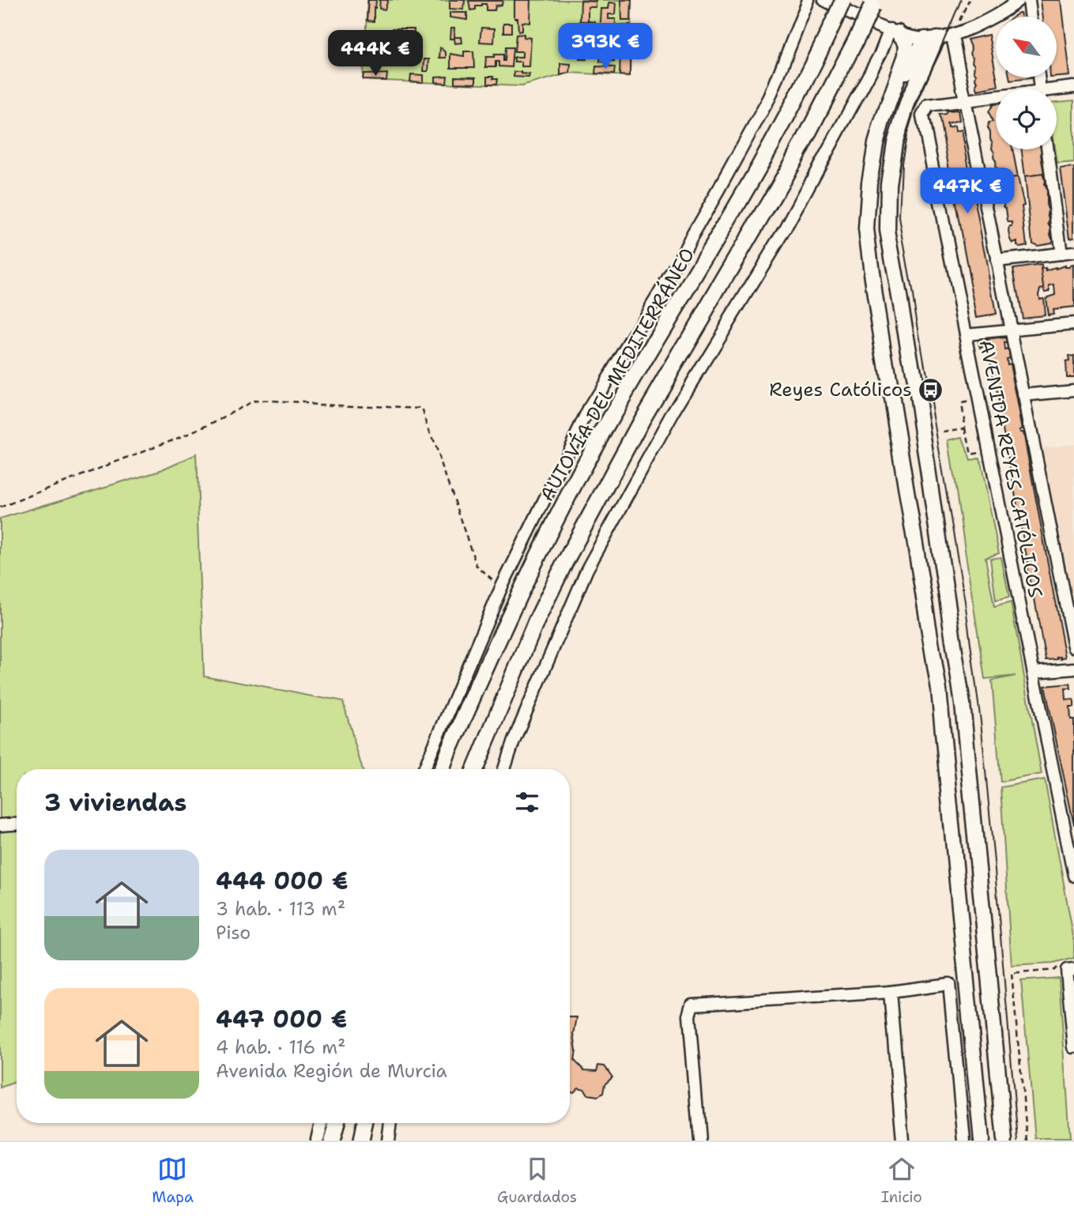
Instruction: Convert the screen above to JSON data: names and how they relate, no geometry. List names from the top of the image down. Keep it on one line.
{"streets":{"highway":["AUTOVÍA DEL MEDITERRÁNEO"],"street":["AVENIDA REYES CATÓLICOS"]},"places":{"bus stop":["Reyes Católicos"]},"north":"top left","page":{"price":["393K €","444K €","447K €"],"heading":"3 viviendas","list":[{"name":"444 000 €","note":"3 hab. · 113 m² · Piso"},{"name":"447 000 €","note":"4 hab. · 116 m² · Avenida Región de Murcia"}],"tabs":["Mapa","Guardados","Inicio"]}}
